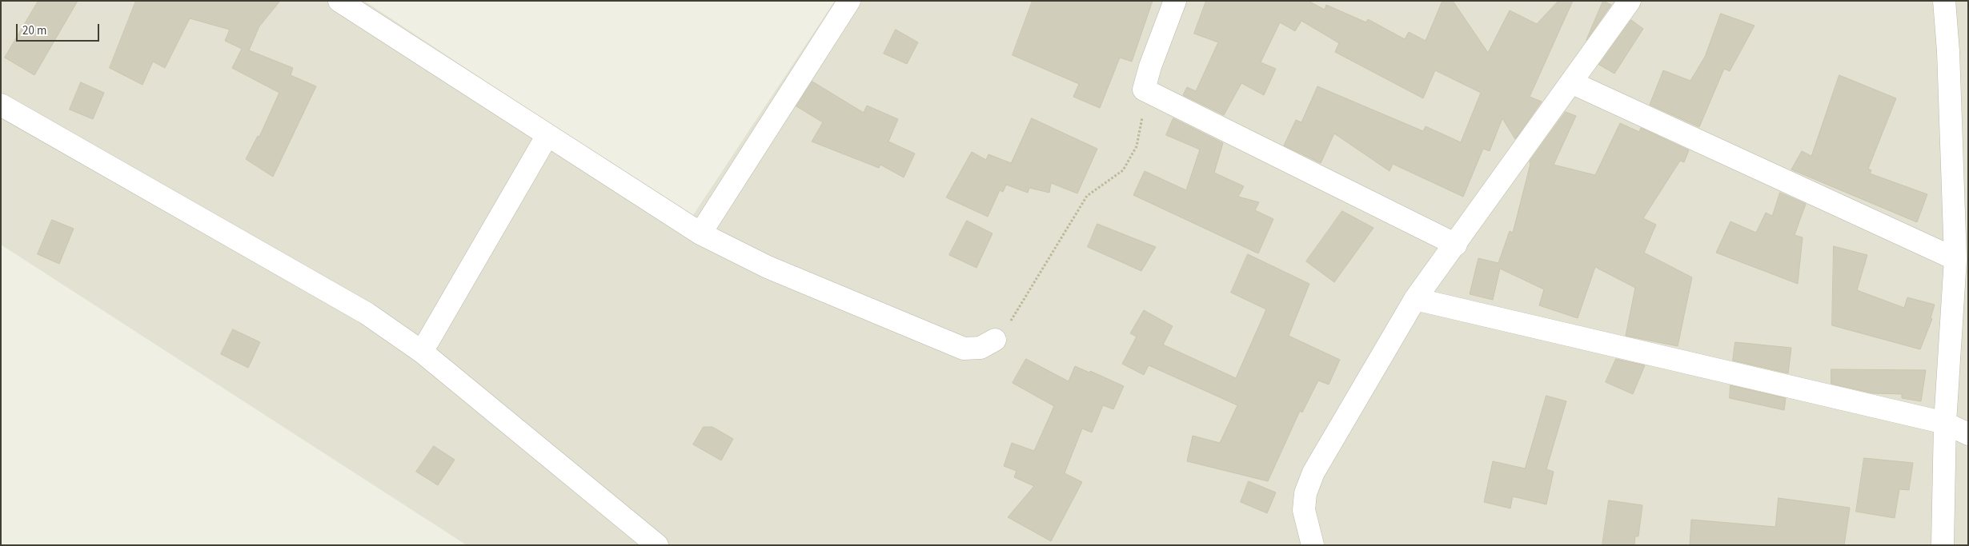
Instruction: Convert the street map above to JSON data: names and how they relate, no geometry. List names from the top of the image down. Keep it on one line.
{"scale_bar":"20 m"}
